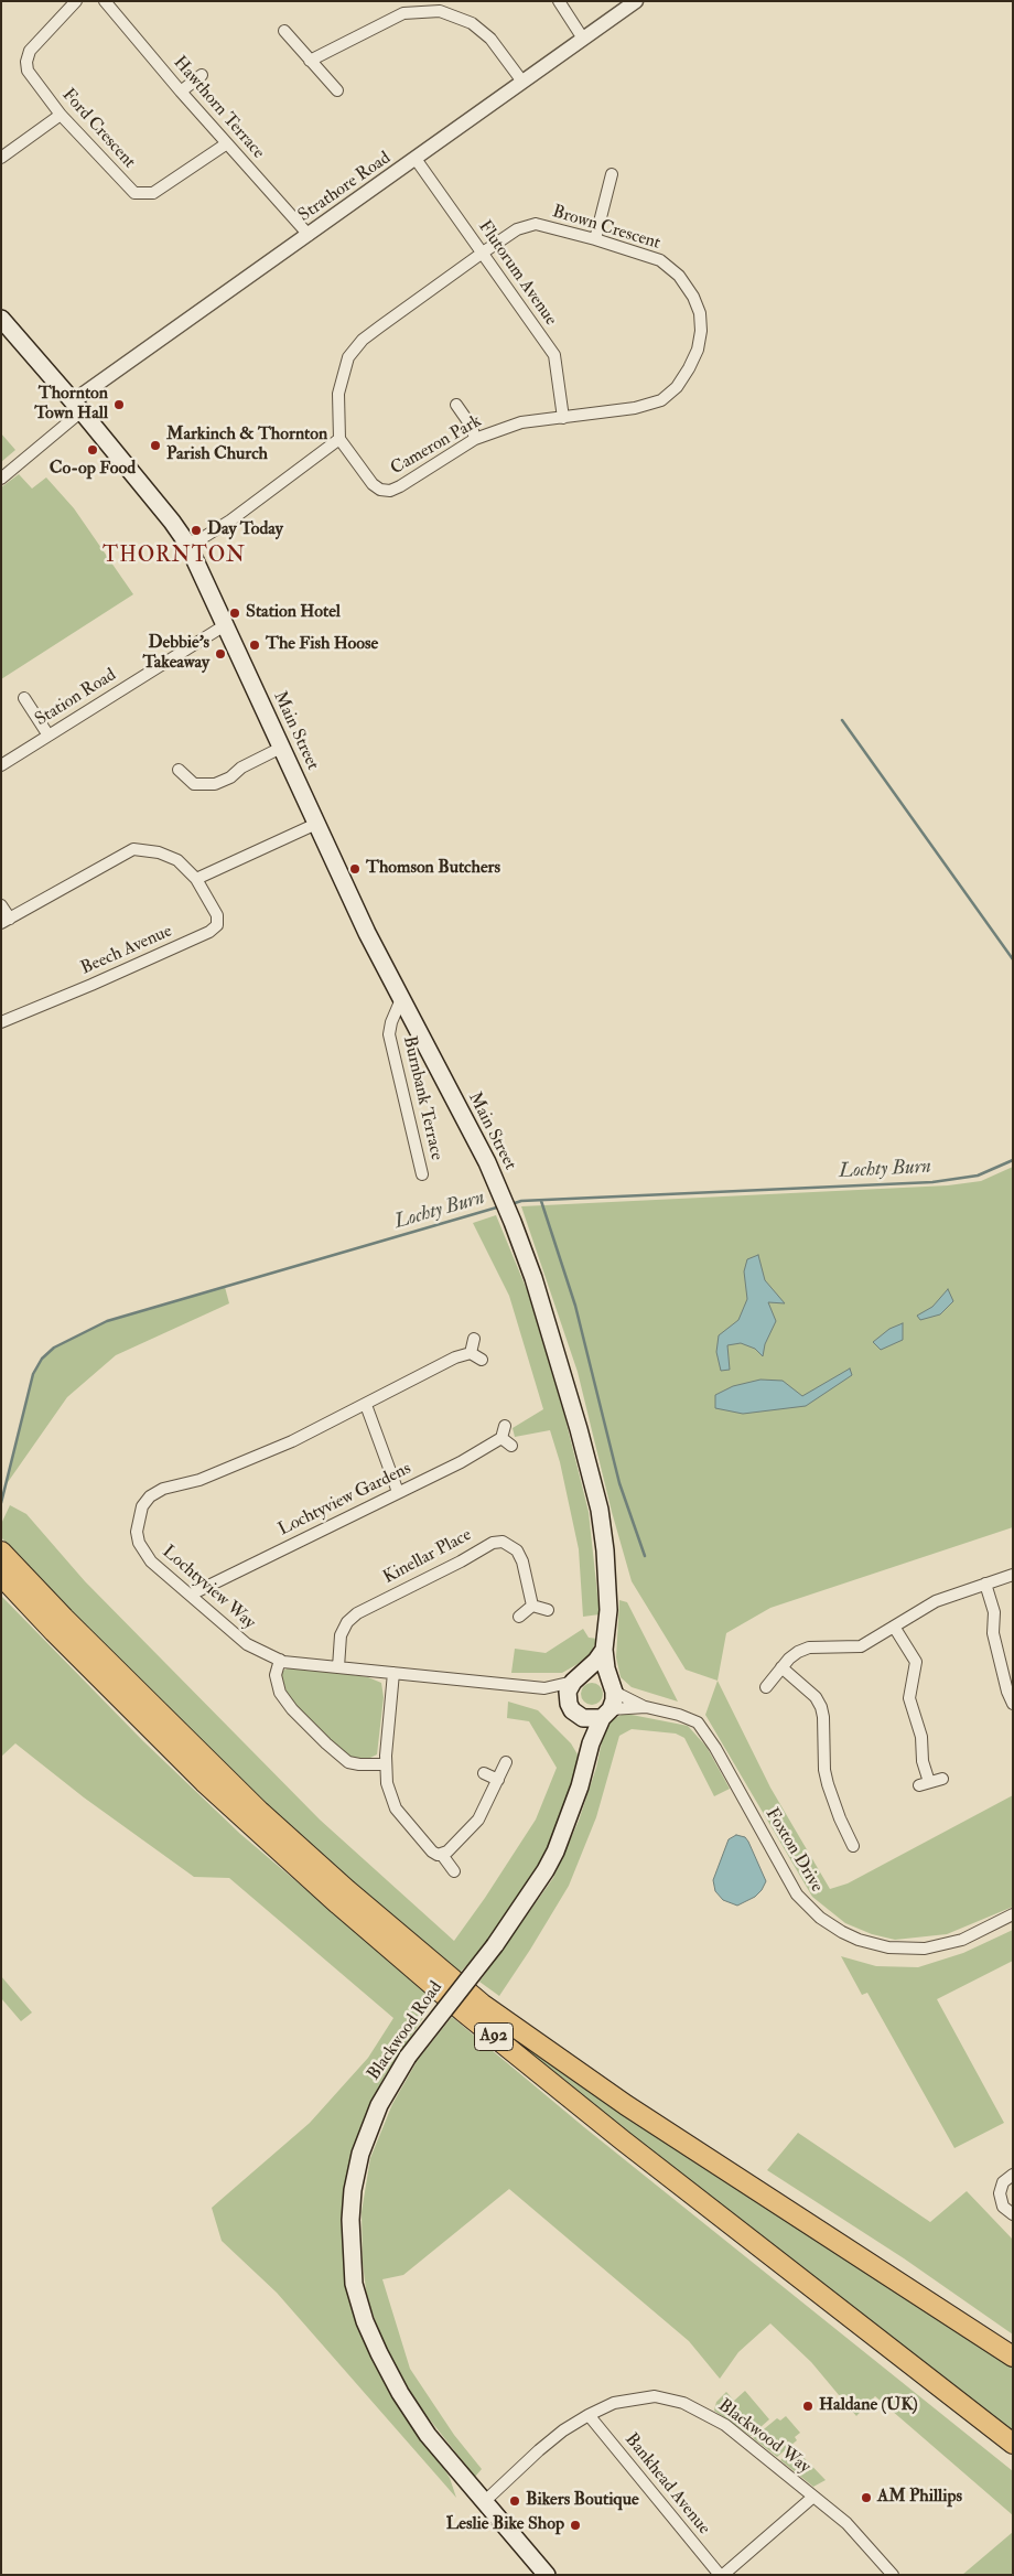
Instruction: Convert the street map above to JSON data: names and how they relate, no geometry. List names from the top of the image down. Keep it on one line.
{"streets":{"highway":["A92"],"main road":["Main Street","Blackwood Road"],"street":["Hawthorn Terrace","Ford Crescent","Strathore Road","Brown Crescent","Flutorum Avenue","Cameron Park","Station Road","Beech Avenue","Burnbank Terrace","Lochtyview Gardens","Kinellar Place","Lochtyview Way","Foxton Drive","Blackwood Way","Bankhead Avenue"]},"crossings":[["Hawthorn Terrace","Ford Crescent"],["Hawthorn Terrace","Strathore Road"],["Strathore Road","Flutorum Avenue"],["Strathore Road","Main Street"],["Brown Crescent","Flutorum Avenue"],["Brown Crescent","Cameron Park"],["Flutorum Avenue","Cameron Park"],["Station Road","Main Street"],["Main Street","Burnbank Terrace"],["Main Street","Lochtyview Way"],["Main Street","Foxton Drive"],["Main Street","Blackwood Road"],["Lochtyview Gardens","Lochtyview Way"],["Kinellar Place","Lochtyview Way"],["Lochtyview Way","Foxton Drive"],["Lochtyview Way","Blackwood Road"],["Foxton Drive","Blackwood Road"],["Blackwood Road","Blackwood Way"],["Blackwood Way","Bankhead Avenue"]],"districts":["THORNTON"],"water":["Lochty Burn"],"places":["Thornton Town Hall","Markinch & Thornton Parish Church","Co-op Food","Day Today","Station Hotel","The Fish Hoose","Debbie's Takeaway","Thomson Butchers","Haldane (UK)","AM Phillips","Bikers Boutique","Leslie Bike Shop"]}
